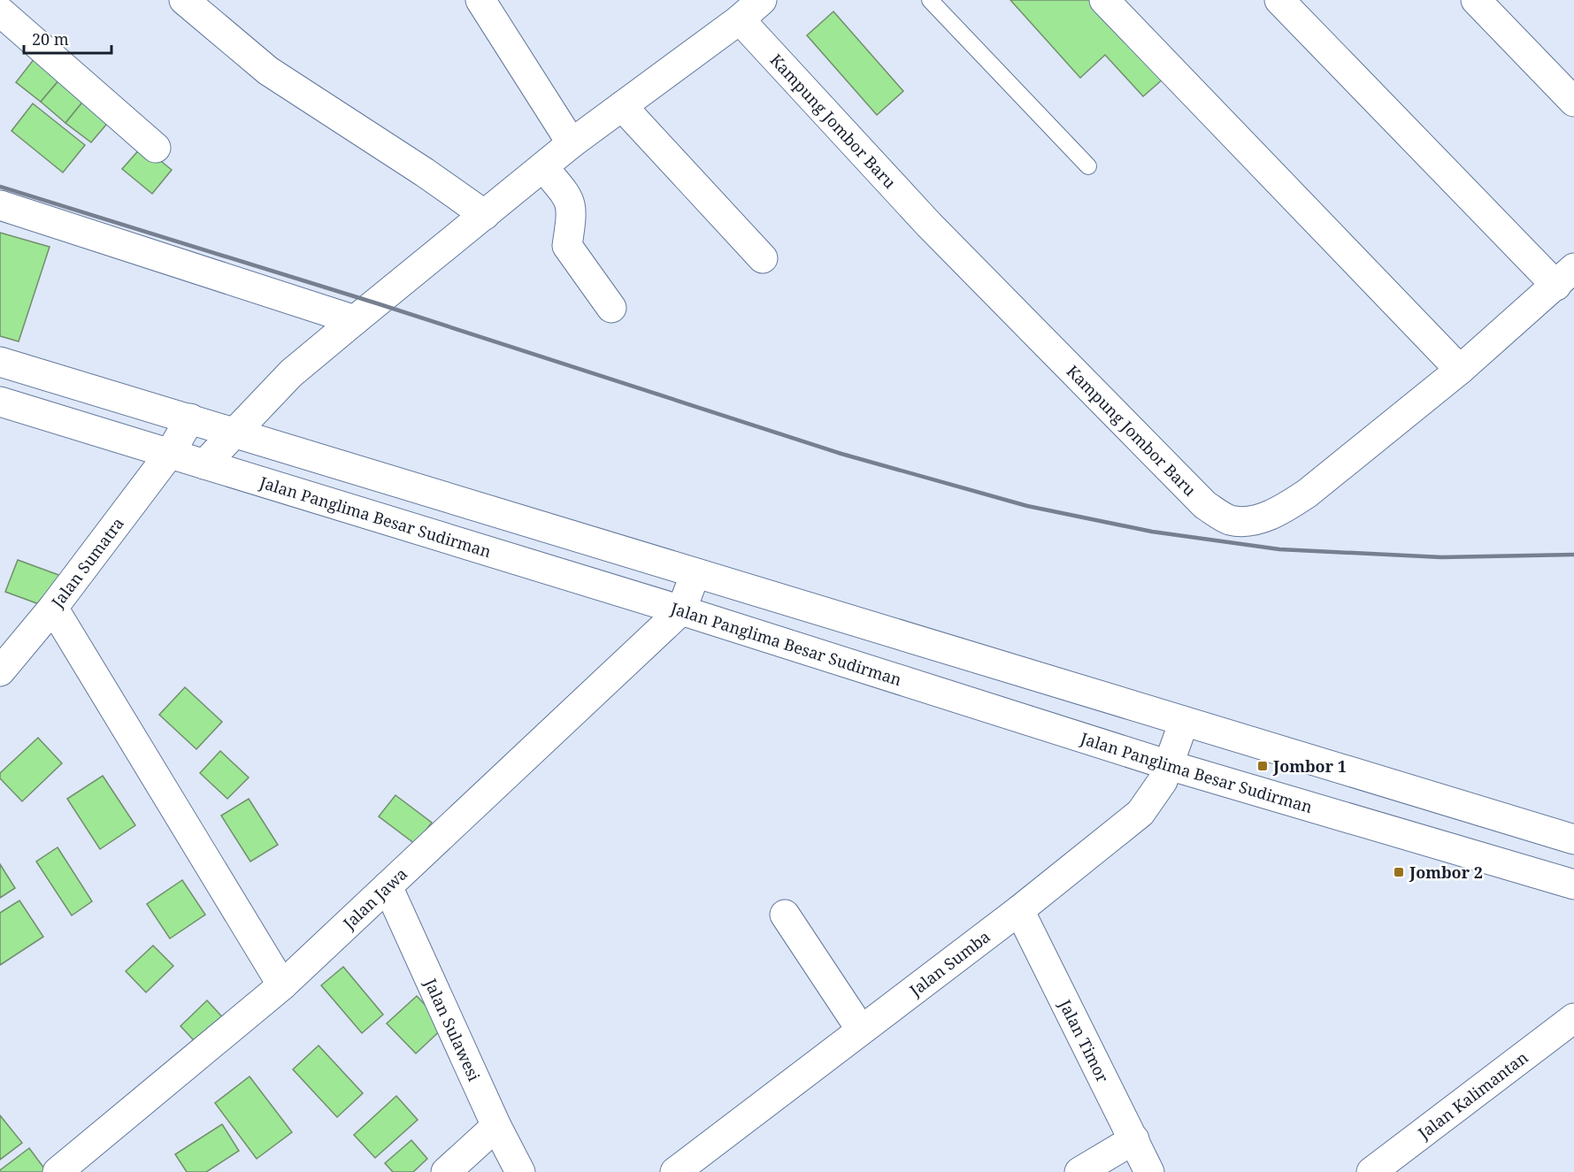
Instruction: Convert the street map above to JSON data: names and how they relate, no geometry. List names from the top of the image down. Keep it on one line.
{"streets":{"street":["Kampung Jombor Baru","Jalan Panglima Besar Sudirman","Jalan Sumatra","Jalan Jawa","Jalan Sumba","Jalan Sulawesi","Jalan Timor","Jalan Kalimantan"]},"crossings":[["Jalan Panglima Besar Sudirman","Jalan Sumatra"],["Jalan Panglima Besar Sudirman","Jalan Jawa"],["Jalan Panglima Besar Sudirman","Jalan Sumba"],["Jalan Jawa","Jalan Sulawesi"],["Jalan Sumba","Jalan Timor"]],"places":{"transit":["Jombor 1","Jombor 2"]},"scale_bar":"20 m"}
